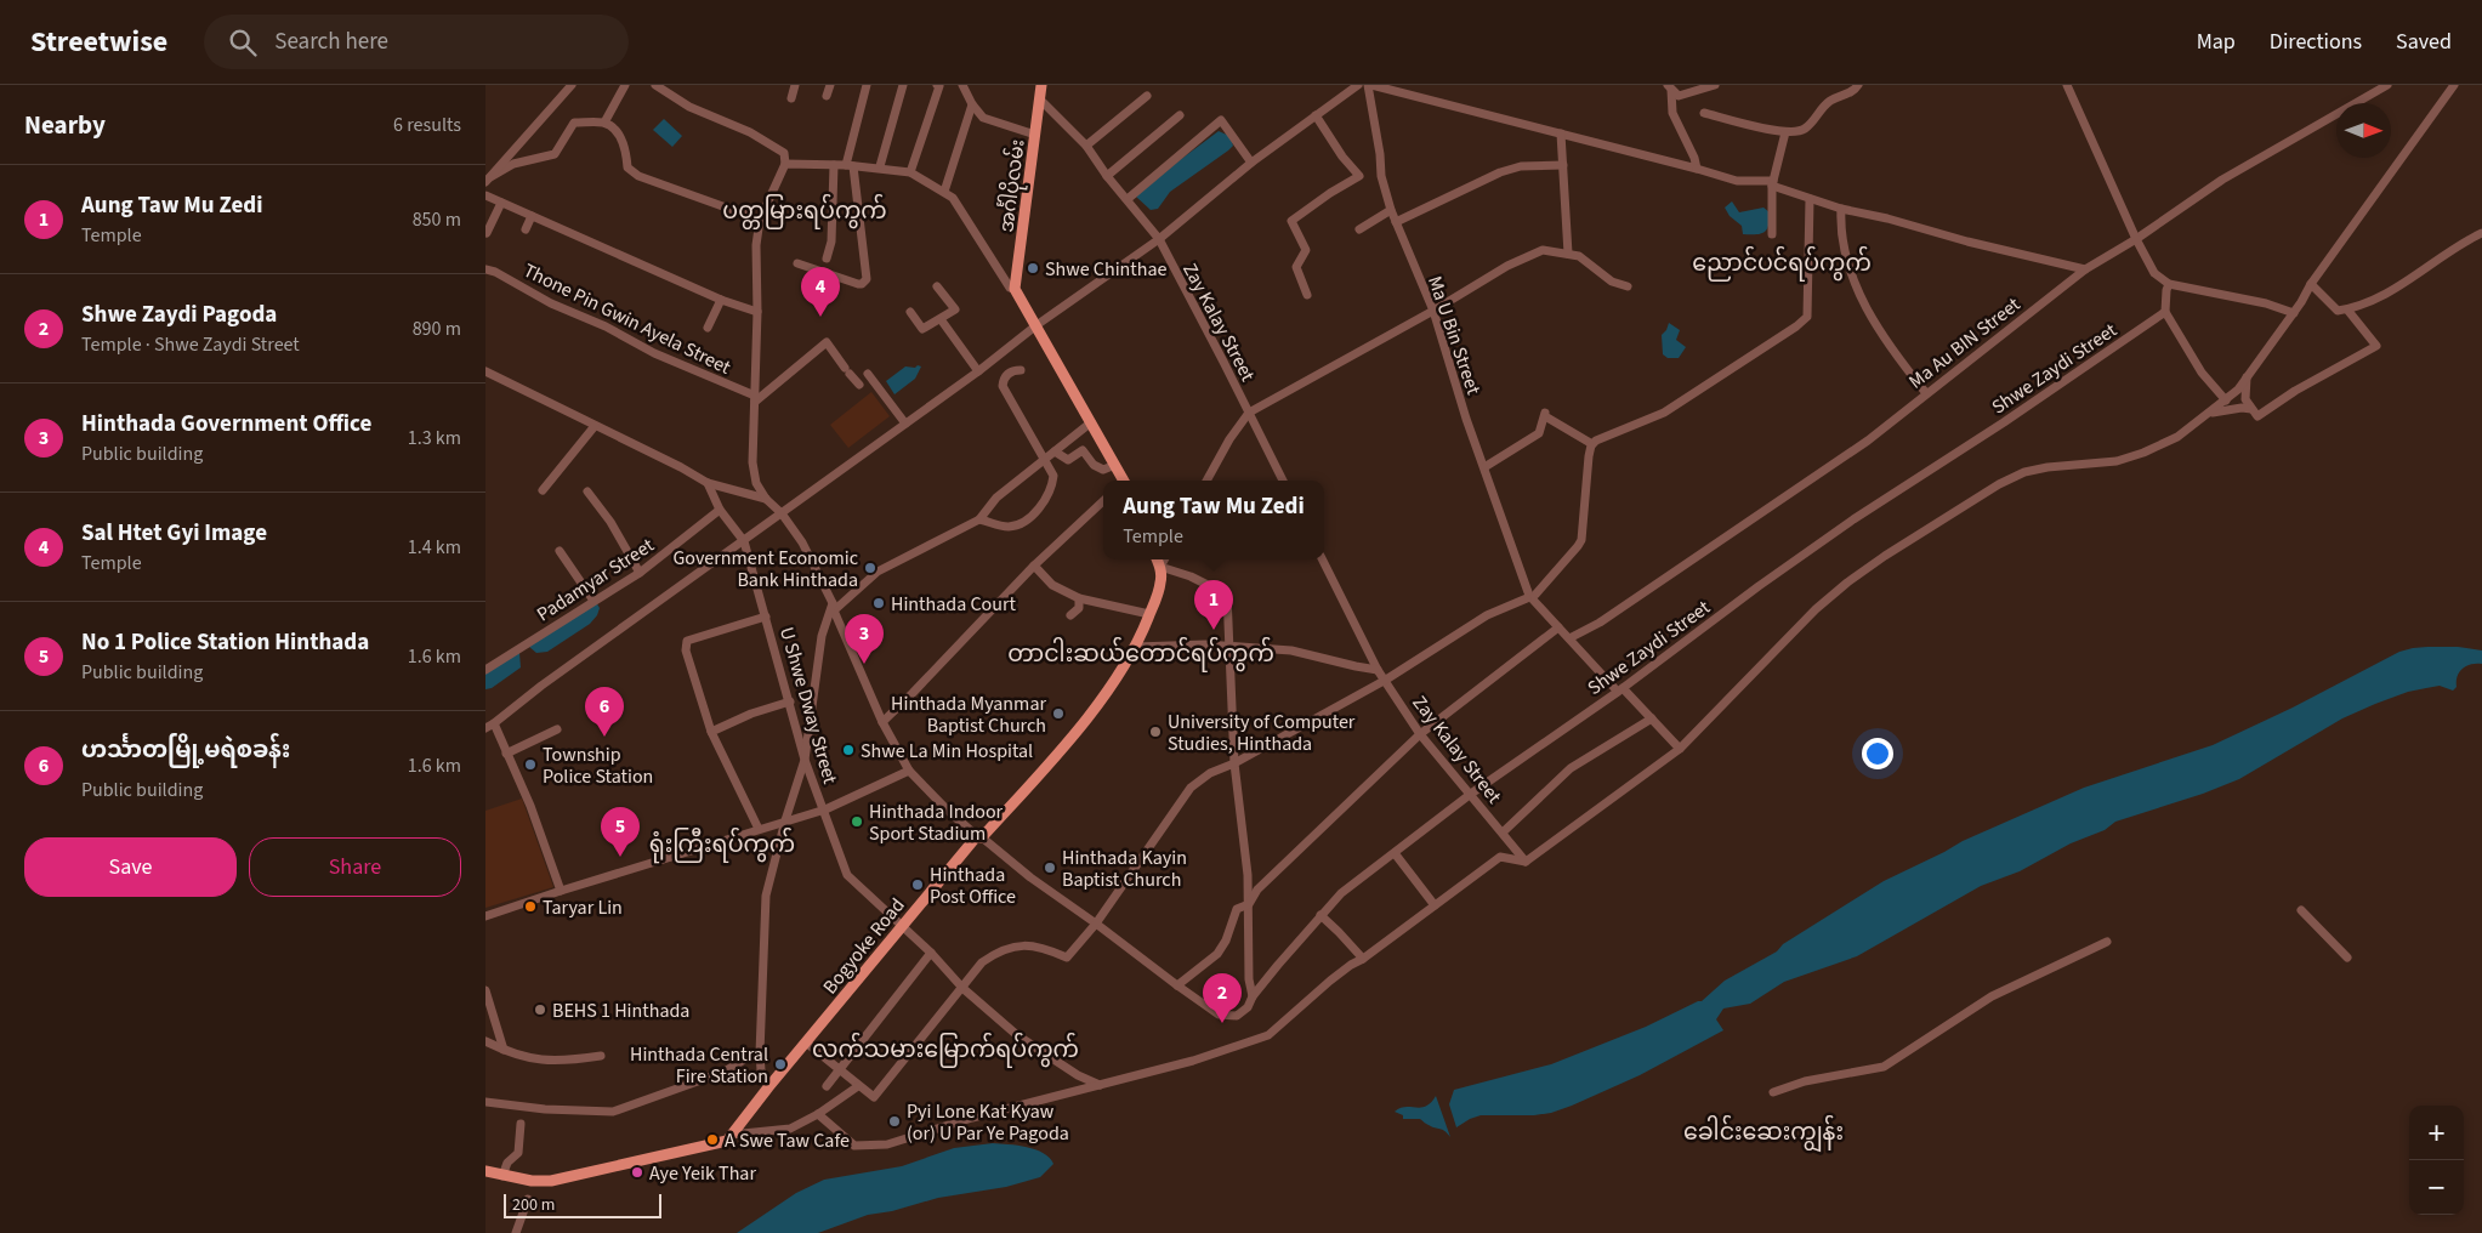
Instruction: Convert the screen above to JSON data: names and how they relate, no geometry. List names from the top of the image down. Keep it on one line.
{"streets":{"main road":["အင်္ဂါပိုလမ်း","Bogyoke Road"],"street":["Thone Pin Gwin Ayela Street","Zay Kalay Street","Ma U Bin Street","Ma Au BIN Street","Shwe Zaydi Street","Padamyar Street","U Shwe Dway Street"]},"crossings":[["အင်္ဂါပိုလမ်း","Zay Kalay Street"],["Zay Kalay Street","Shwe Zaydi Street"],["Ma U Bin Street","Ma Au BIN Street"],["Ma U Bin Street","Shwe Zaydi Street"],["Shwe Zaydi Street","Bogyoke Road"],["Padamyar Street","U Shwe Dway Street"],["U Shwe Dway Street","Bogyoke Road"]],"districts":["ပတ္တမြားရပ်ကွက်","ညောင်ပင်ရပ်ကွက်","တာငါးဆယ်တောင်ရပ်ကွက်","ရုံးကြီးရပ်ကွက်","လက်သမားမြောက်ရပ်ကွက်","ခေါင်းဆေးကျွန်း"],"places":["Shwe Chinthae","Government Economic Bank Hinthada","Hinthada Court","Hinthada Myanmar Baptist Church","University of Computer Studies, Hinthada","Shwe La Min Hospital","Township Police Station","Hinthada Indoor Sport Stadium","Hinthada Kayin Baptist Church","Hinthada Post Office","Taryar Lin","BEHS 1 Hinthada","Hinthada Central Fire Station","Pyi Lone Kat Kyaw (or) U Par Ye Pagoda","A Swe Taw Cafe","Aye Yeik Thar"],"scale_bar":"200 m","north":"right","page":{"header":"Streetwise","search":"Search here","nav":["Map","Directions","Saved"],"heading":["Nearby","6 results"],"list":[{"mark":"1","name":"Aung Taw Mu Zedi","note":"Temple","value":"850 m"},{"mark":"2","name":"Shwe Zaydi Pagoda","note":"Temple · Shwe Zaydi Street","value":"890 m"},{"mark":"3","name":"Hinthada Government Office","note":"Public building","value":"1.3 km"},{"mark":"4","name":"Sal Htet Gyi Image","note":"Temple","value":"1.4 km"},{"mark":"5","name":"No 1 Police Station Hinthada","note":"Public building","value":"1.6 km"},{"mark":"6","name":"ဟင်္သာတမြို့မရဲစခန်း","note":"Public building","value":"1.6 km"}],"pins":["4","1","3","6","5","2"],"popup":["Aung Taw Mu Zedi","Temple"],"buttons":["Save","Share"],"map_buttons":["+","−"],"scale":"200 m"}}
